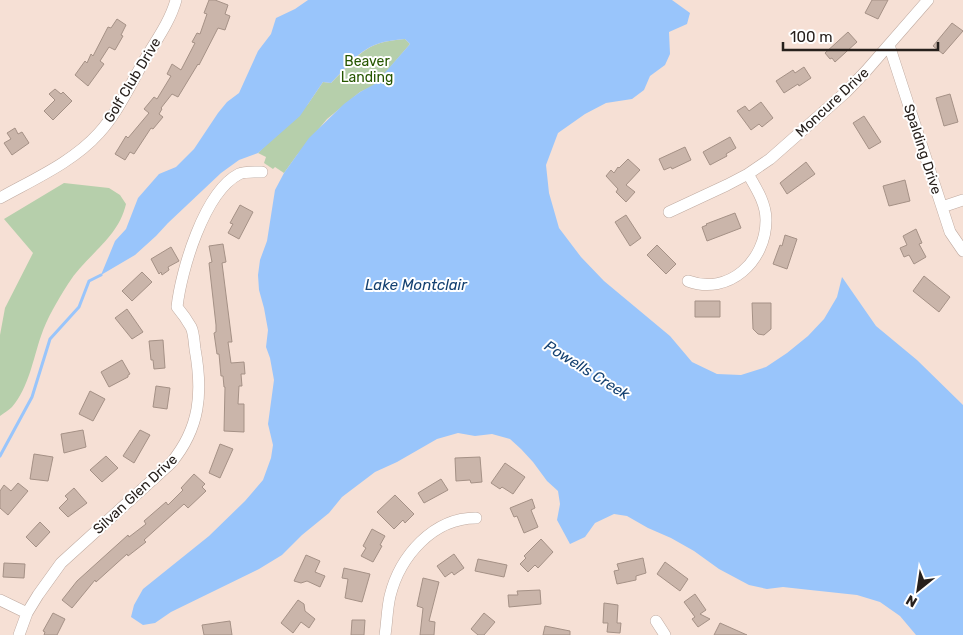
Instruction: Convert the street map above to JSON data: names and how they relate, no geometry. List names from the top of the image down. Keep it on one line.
{"streets":{"street":["Golf Club Drive","Moncure Drive","Spalding Drive","Silvan Glen Drive"]},"crossings":[["Moncure Drive","Spalding Drive"]],"water":["Lake Montclair","Powells Creek"],"parks":["Beaver Landing"],"scale_bar":"100 m","north":"bottom left"}
